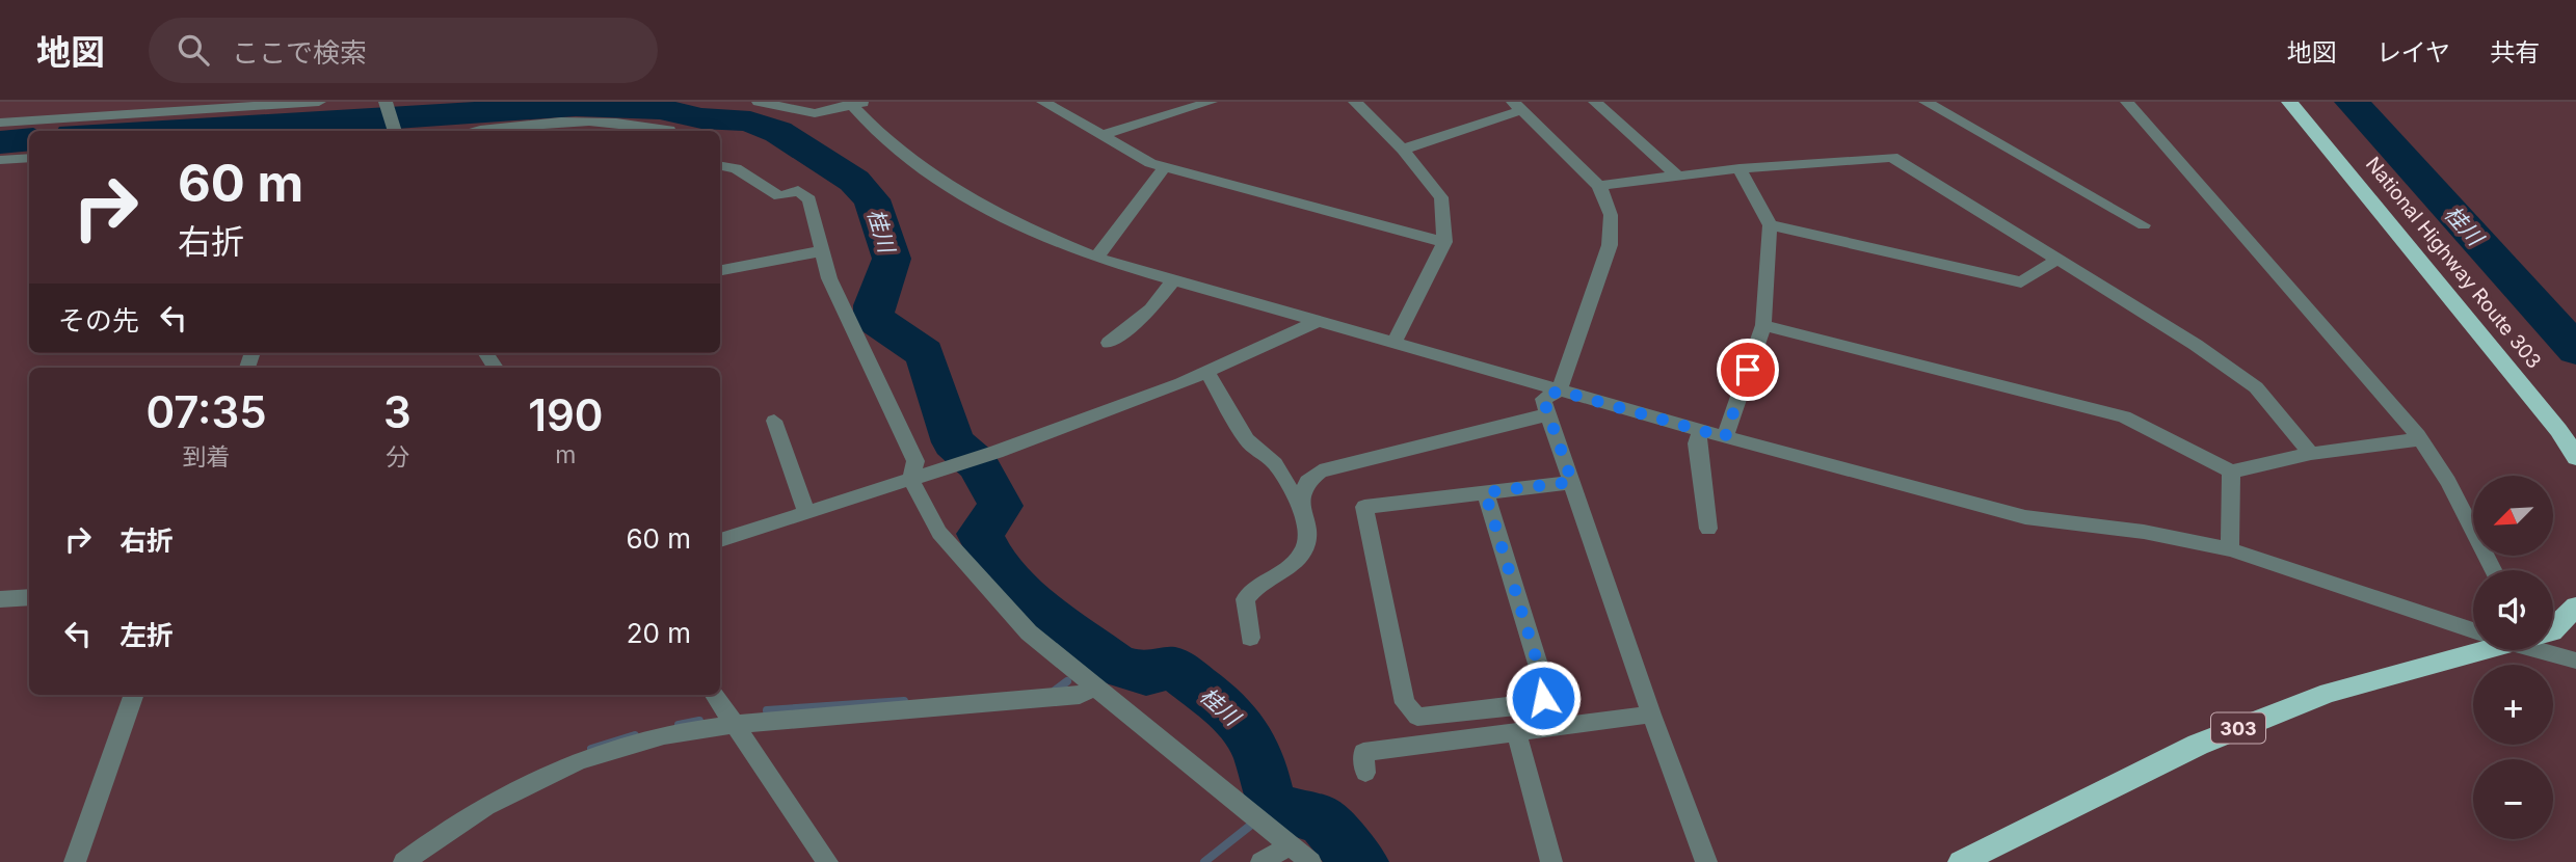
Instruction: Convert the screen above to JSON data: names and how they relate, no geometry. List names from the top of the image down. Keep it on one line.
{"streets":{"highway":["National Highway Route 303","303"]},"water":["桂川"],"north":"bottom left","page":{"header":"地図","search":"ここで検索","nav":["地図","レイヤ","共有"],"turn":["60 m","右折"],"then":"その先","eta":["07:35","到着","3","分","190","m"],"map_buttons":["+","−"],"list":[{"name":"右折","value":"60 m"},{"name":"左折","value":"20 m"}]}}
